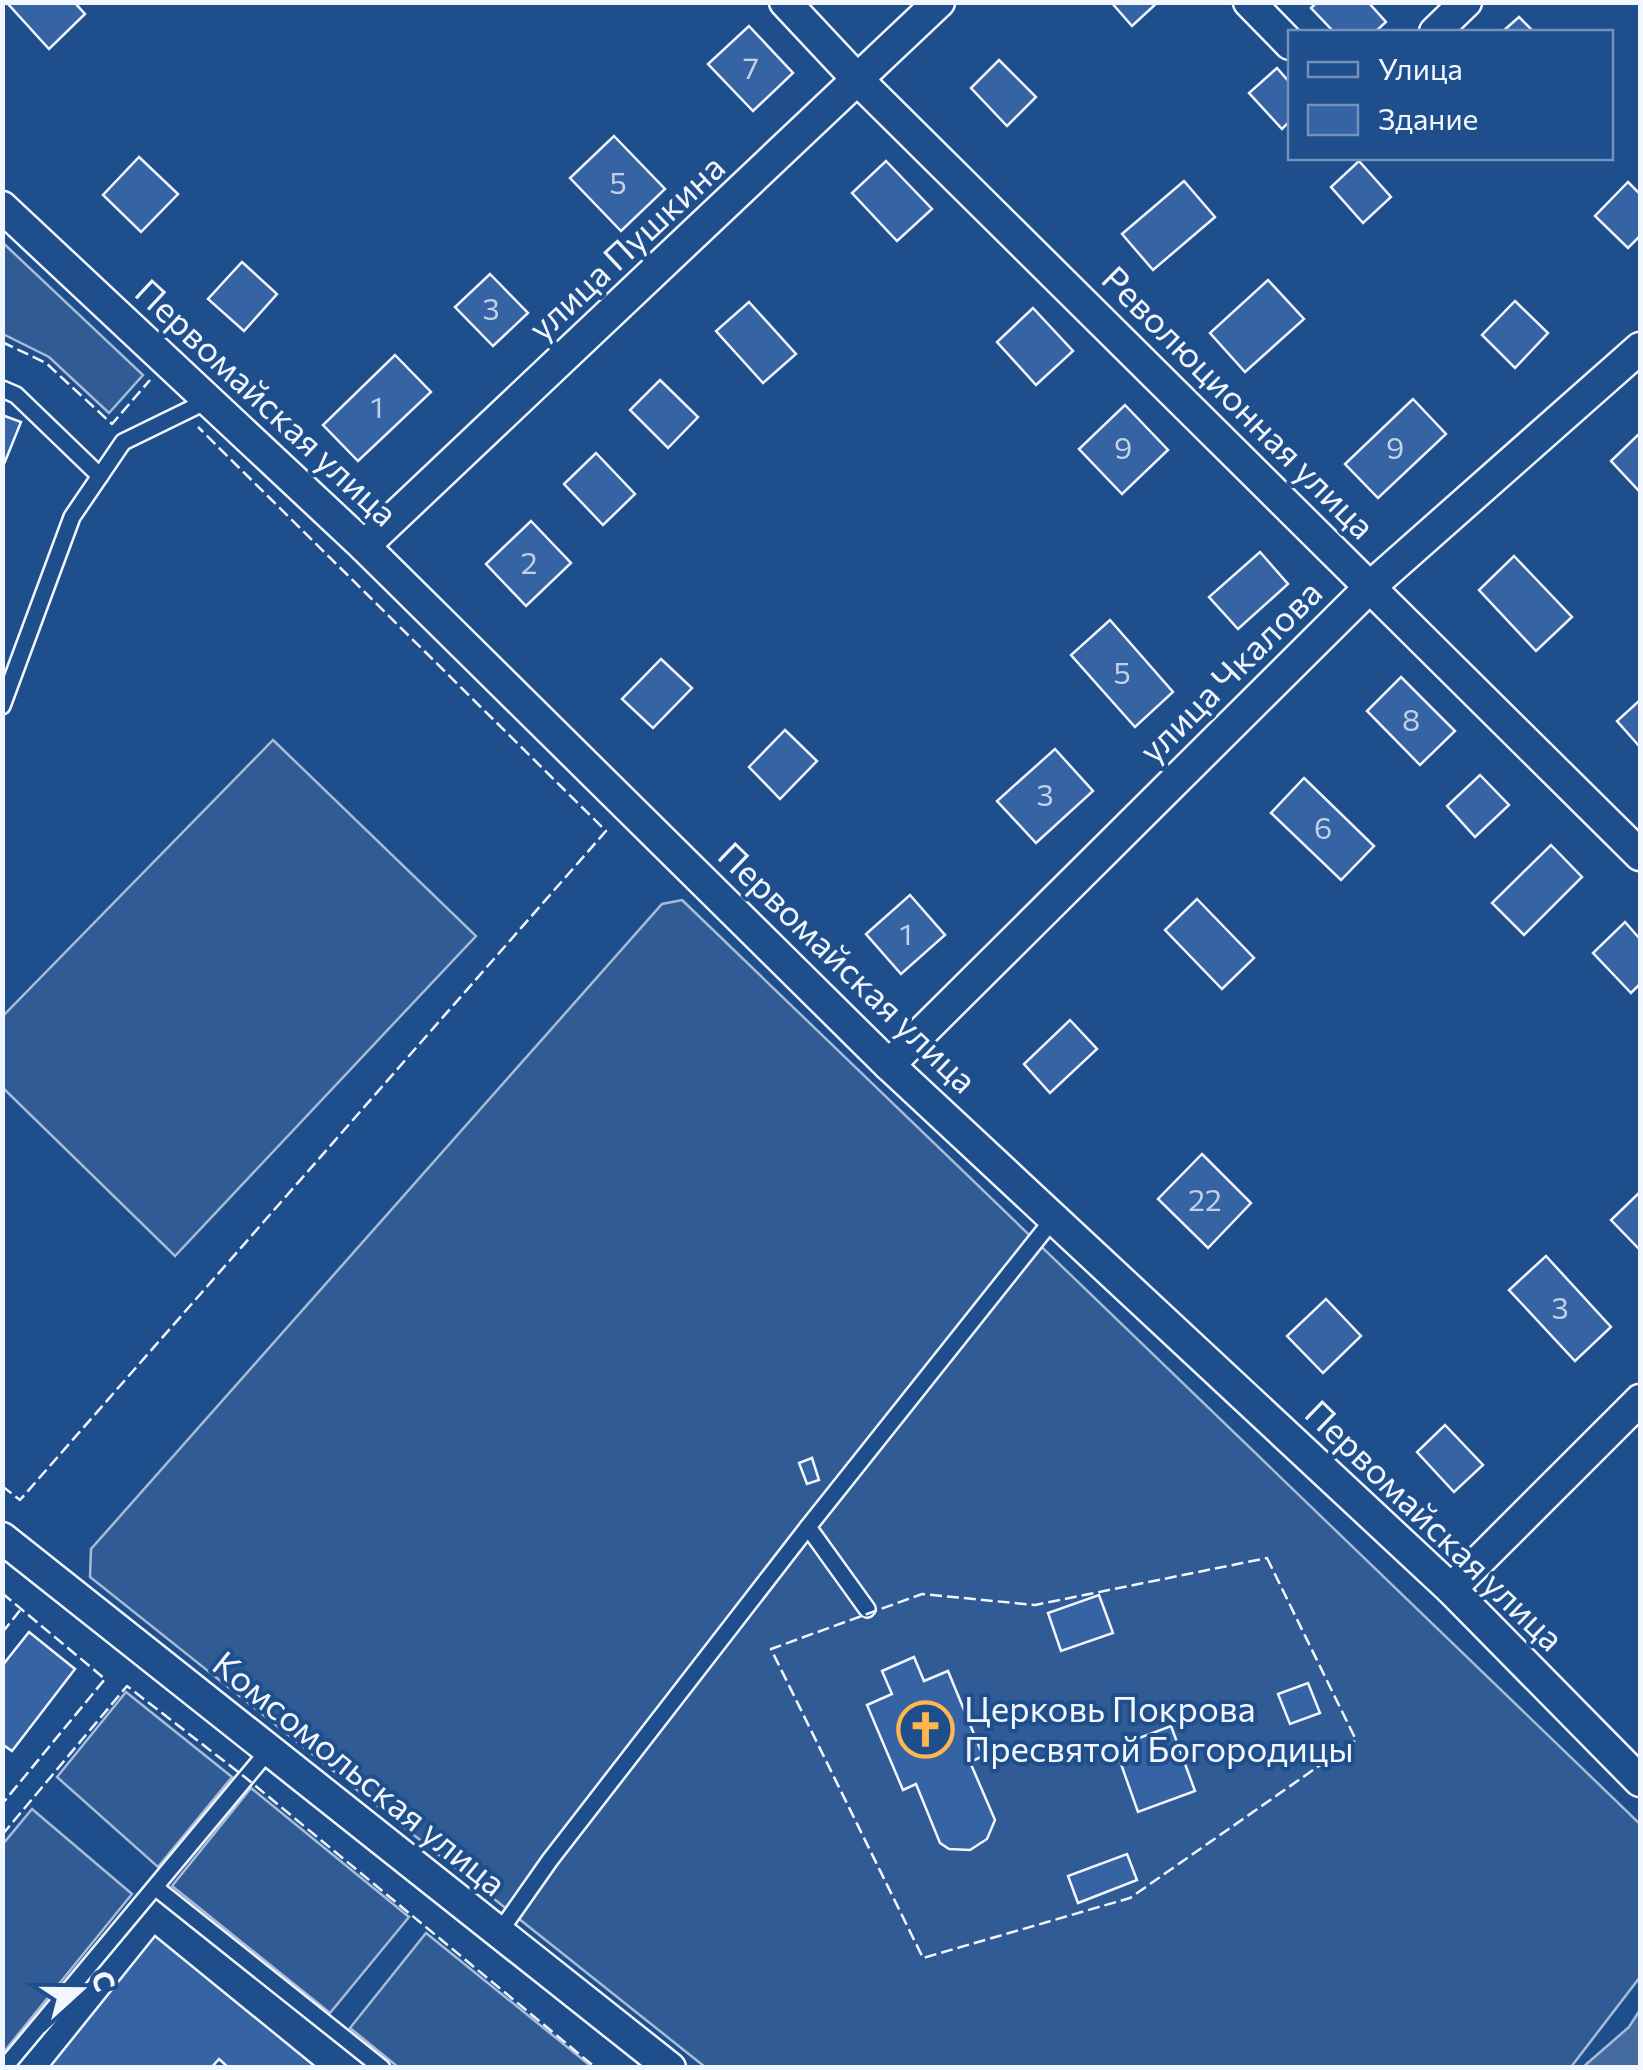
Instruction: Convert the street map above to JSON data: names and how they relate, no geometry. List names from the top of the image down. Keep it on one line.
{"streets":{"street":["улица Пушкина","Первомайская улица","Революционная улица","улица Чкалова","Комсомольская улица"]},"crossings":[["улица Пушкина","Первомайская улица"],["улица Пушкина","Революционная улица"],["Первомайская улица","улица Чкалова"],["Революционная улица","улица Чкалова"]],"places":{"church":["Церковь Покрова Пресвятой Богородицы"]},"house_numbers":["7","5","3","1","9","9","2","5","8","3","6","1","22","3"],"legend":["Улица","Здание"],"north":"right"}
